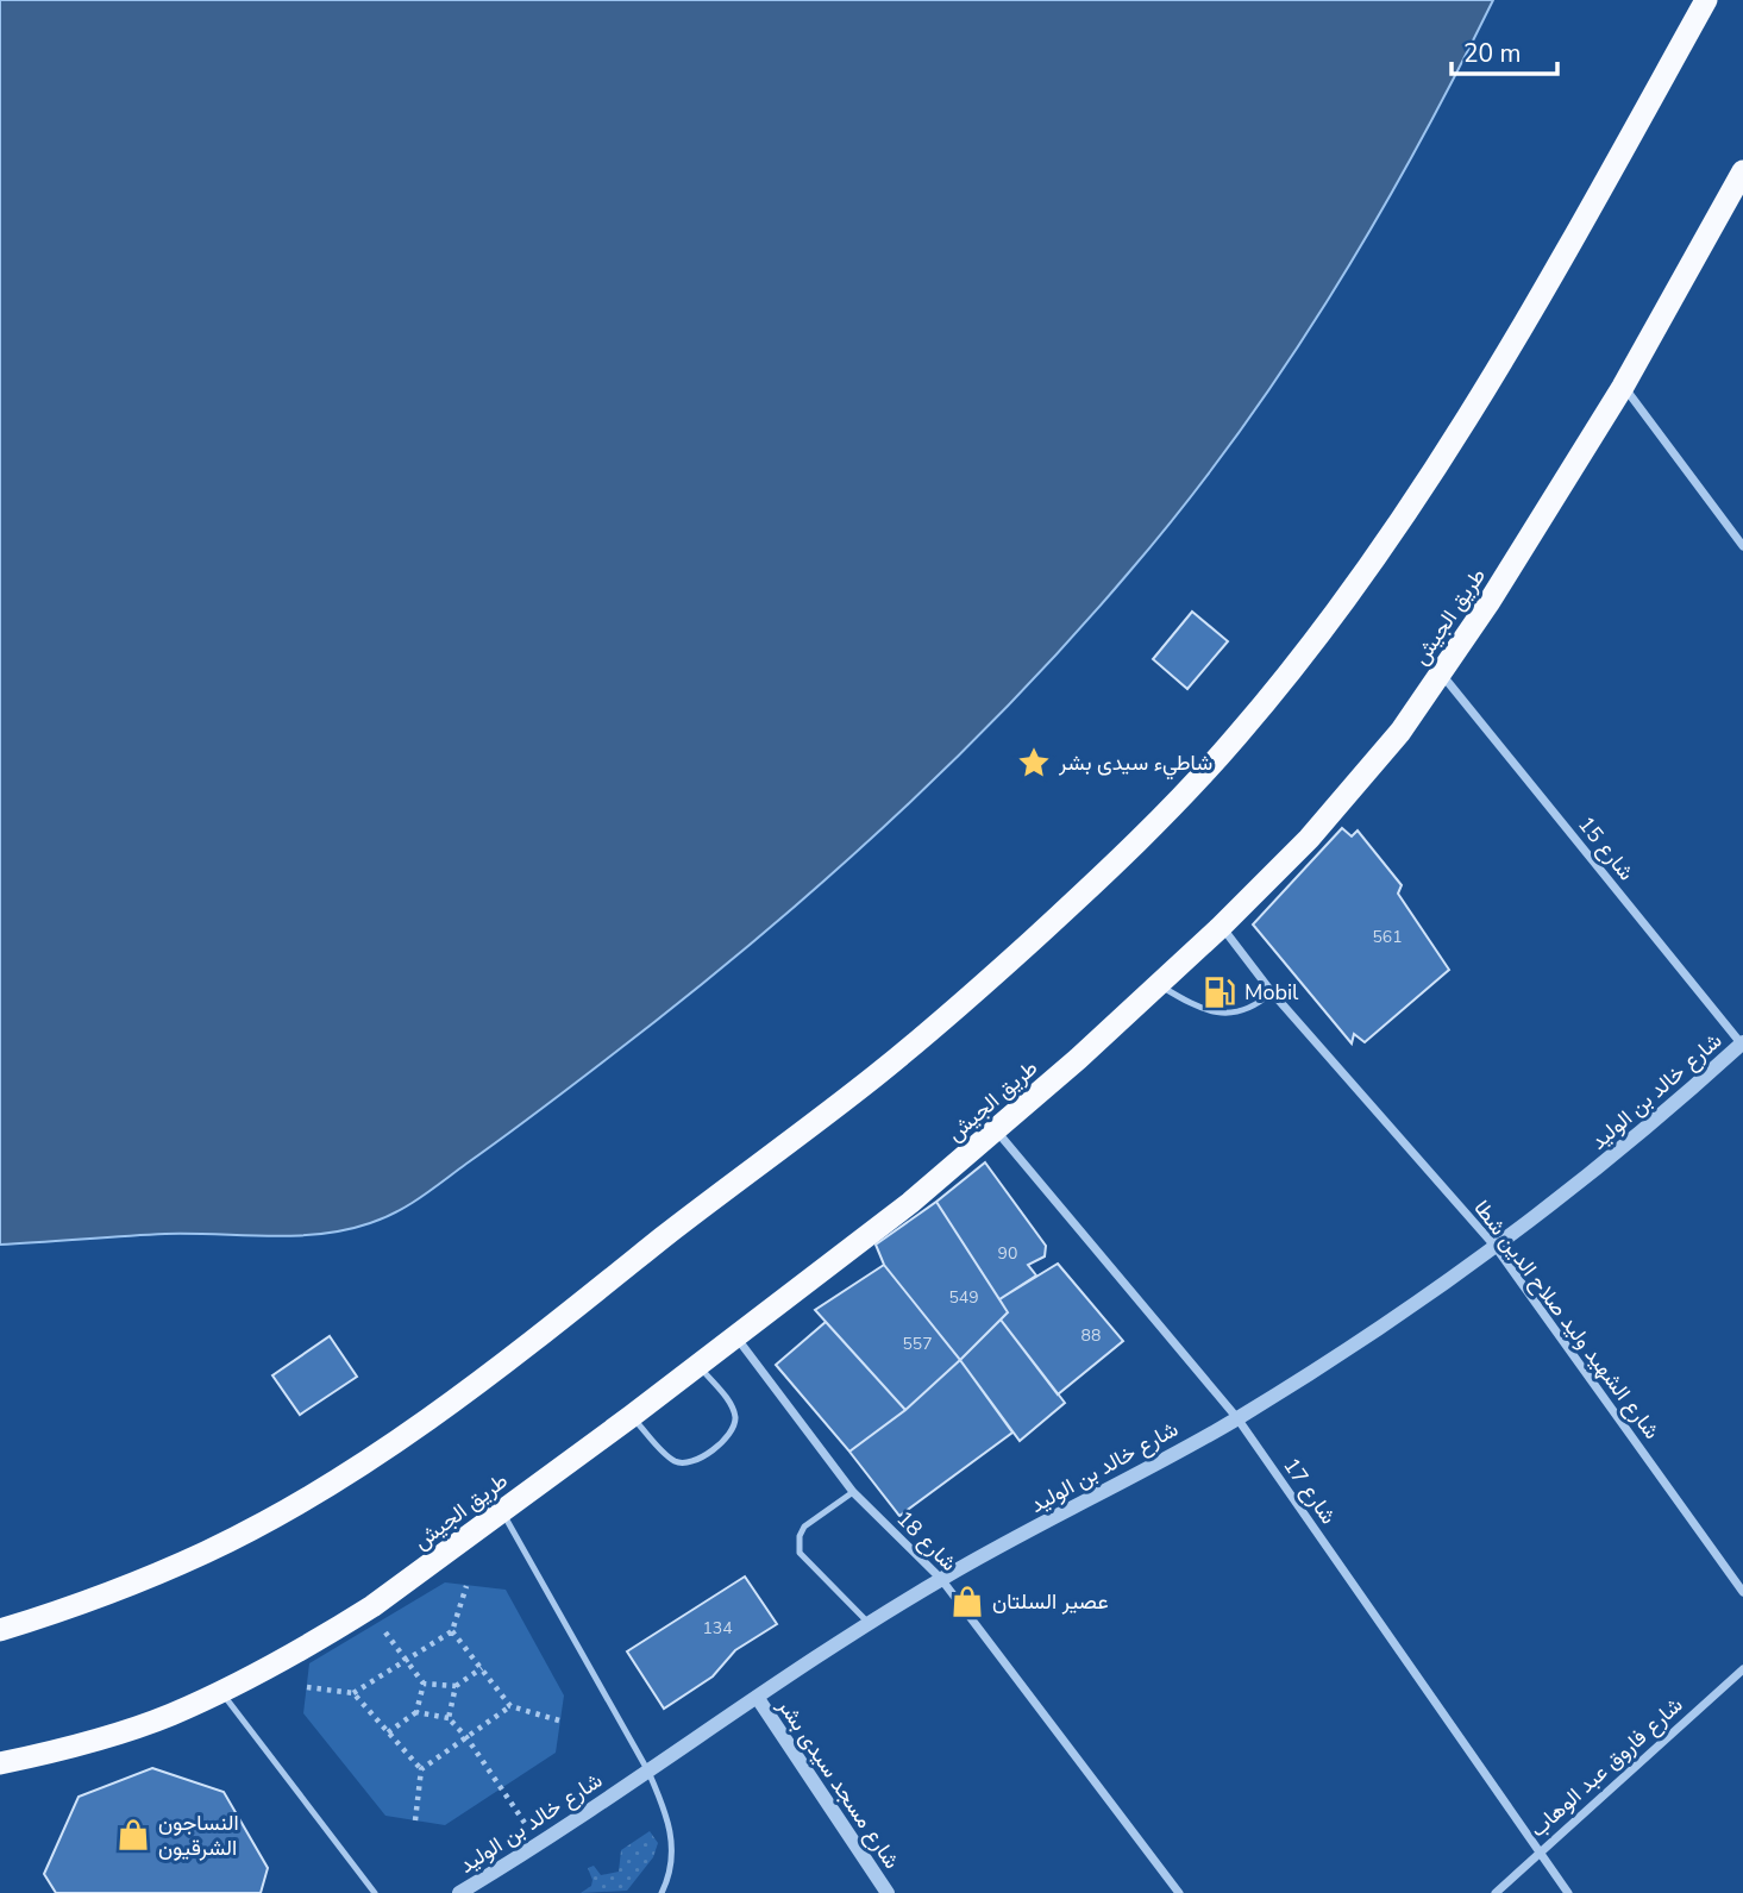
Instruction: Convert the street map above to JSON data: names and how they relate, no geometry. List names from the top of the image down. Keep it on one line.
{"streets":{"highway":["طريق الجيش"],"street":["شارع 15","شارع خالد بن الوليد","شارع الشهيد وليد صلاح الدين شطا","شارع 17","شارع 18","شارع فاروق عبد الوهاب","شارع مسجد سيدى بشر"]},"crossings":[["طريق الجيش","شارع 15"],["طريق الجيش","شارع الشهيد وليد صلاح الدين شطا"],["طريق الجيش","شارع 17"],["طريق الجيش","شارع 18"],["شارع 15","شارع خالد بن الوليد"],["شارع خالد بن الوليد","شارع الشهيد وليد صلاح الدين شطا"],["شارع خالد بن الوليد","شارع 17"],["شارع خالد بن الوليد","شارع 18"],["شارع خالد بن الوليد","شارع مسجد سيدى بشر"],["شارع 17","شارع فاروق عبد الوهاب"]],"places":{"place":["شاطيء سيدى بشر"],"fuel station":["Mobil"],"shop":["عصير السلتان","النساجون الشرقيون"]},"house_numbers":["561","90","549","88","557","134"],"scale_bar":"20 m"}
